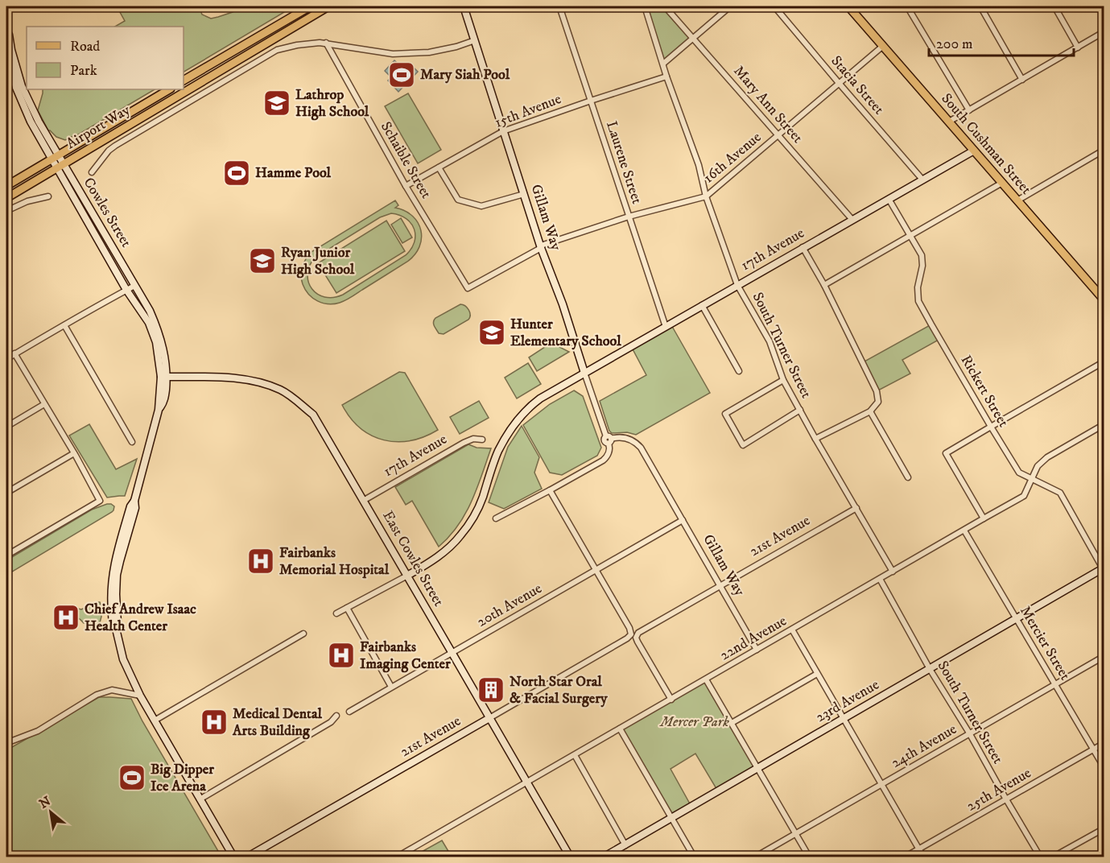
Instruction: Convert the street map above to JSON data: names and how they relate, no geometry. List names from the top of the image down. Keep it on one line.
{"streets":{"main road":["Airport Way","South Cushman Street"],"street":["Stacia Street","Mary Ann Street","15th Avenue","16th Avenue","Schaible Street","Laurene Street","Cowles Street","Gillam Way","17th Avenue","South Turner Street","Rickert Street","21st Avenue","East Cowles Street","20th Avenue","22nd Avenue","Mercier Street","23rd Avenue","24th Avenue","25th Avenue"]},"crossings":[["Stacia Street","16th Avenue"],["Stacia Street","17th Avenue"],["Mary Ann Street","16th Avenue"],["Mary Ann Street","17th Avenue"],["15th Avenue","Schaible Street"],["15th Avenue","Laurene Street"],["15th Avenue","Gillam Way"],["15th Avenue","South Turner Street"],["Airport Way","Cowles Street"],["South Cushman Street","16th Avenue"],["South Cushman Street","17th Avenue"],["16th Avenue","Schaible Street"],["16th Avenue","Laurene Street"],["16th Avenue","Gillam Way"],["16th Avenue","South Turner Street"],["Laurene Street","17th Avenue"],["Cowles Street","East Cowles Street"],["Gillam Way","17th Avenue"],["Gillam Way","21st Avenue"],["Gillam Way","20th Avenue"],["Gillam Way","22nd Avenue"],["17th Avenue","South Turner Street"],["17th Avenue","Rickert Street"],["17th Avenue","East Cowles Street"],["South Turner Street","21st Avenue"],["South Turner Street","22nd Avenue"],["South Turner Street","23rd Avenue"],["South Turner Street","24th Avenue"],["South Turner Street","25th Avenue"],["Rickert Street","22nd Avenue"],["Rickert Street","23rd Avenue"],["21st Avenue","East Cowles Street"],["21st Avenue","20th Avenue"],["21st Avenue","22nd Avenue"],["East Cowles Street","20th Avenue"],["East Cowles Street","22nd Avenue"],["22nd Avenue","Mercier Street"],["Mercier Street","23rd Avenue"],["Mercier Street","24th Avenue"],["Mercier Street","25th Avenue"]],"parks":["Mercer Park"],"places":{"sports":["Mary Siah Pool","Hamme Pool","Big Dipper Ice Arena"],"school or university":["Lathrop High School","Ryan Junior High School","Hunter Elementary School"],"hospital":["Fairbanks Memorial Hospital","Chief Andrew Isaac Health Center","Fairbanks Imaging Center","Medical Dental Arts Building"],"building":["North Star Oral & Facial Surgery"]},"legend":["Road","Park"],"scale_bar":"200 m","north":"top left"}
